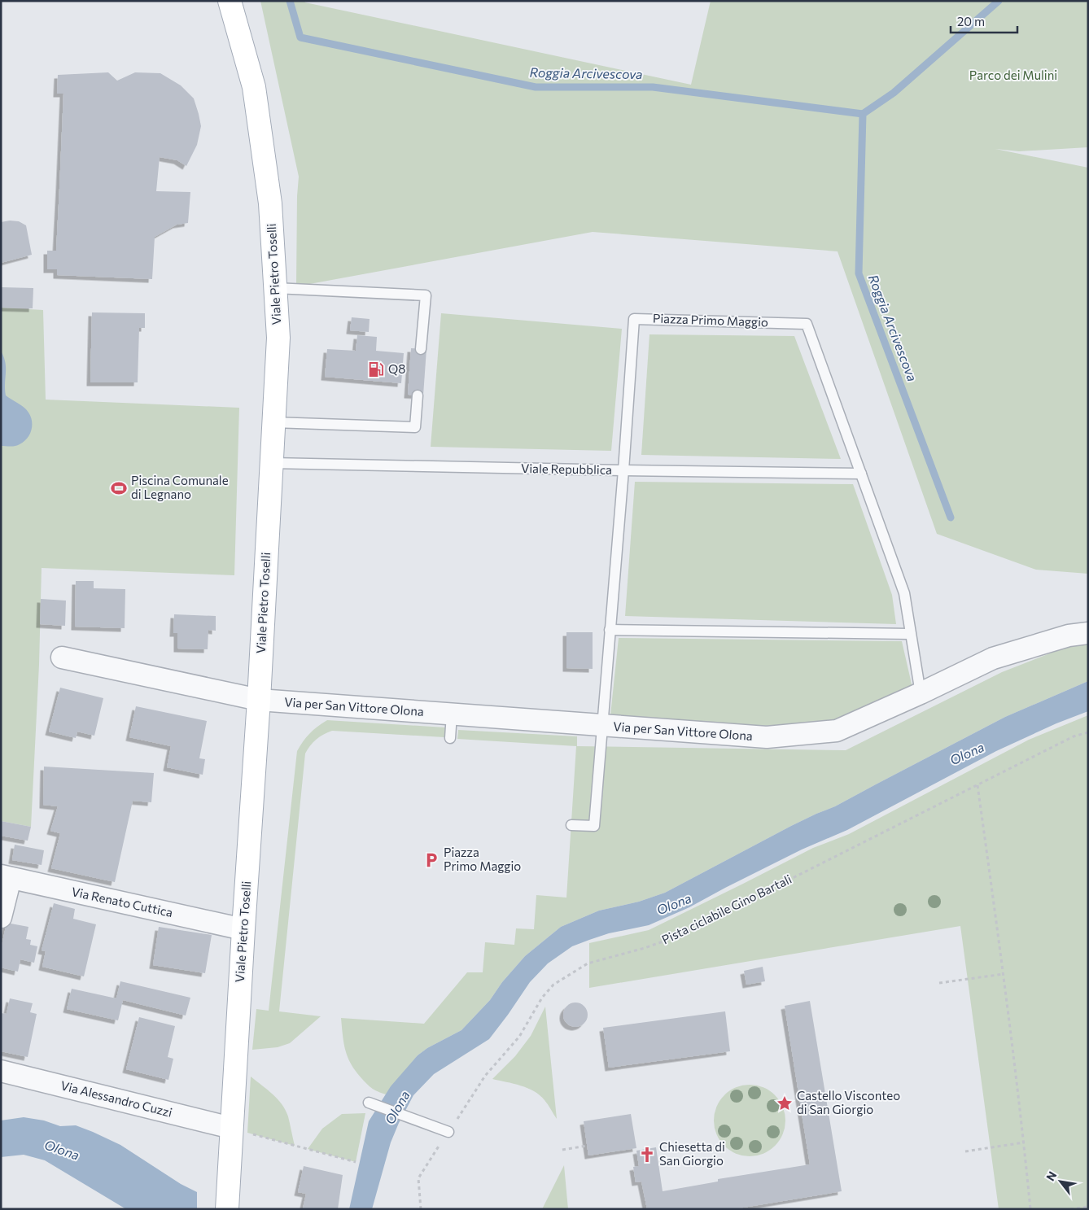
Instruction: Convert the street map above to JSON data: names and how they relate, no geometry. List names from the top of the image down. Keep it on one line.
{"streets":{"main road":["Viale Pietro Toselli"],"street":["Via per San Vittore Olona","Via Renato Cuttica","Via Alessandro Cuzzi"],"lane":["Piazza Primo Maggio","Viale Repubblica"],"path":["Pista ciclabile Gino Bartali"]},"crossings":[["Viale Pietro Toselli","Viale Repubblica"],["Viale Pietro Toselli","Via per San Vittore Olona"],["Viale Pietro Toselli","Via Renato Cuttica"],["Viale Pietro Toselli","Via Alessandro Cuzzi"],["Piazza Primo Maggio","Viale Repubblica"],["Piazza Primo Maggio","Via per San Vittore Olona"]],"water":["Roggia Arcivescova","Olona"],"parks":["Parco dei Mulini"],"places":{"fuel station":["Q8"],"sports":["Piscina Comunale di Legnano"],"parking":["Piazza Primo Maggio"],"place":["Castello Visconteo di San Giorgio"],"church":["Chiesetta di San Giorgio"]},"scale_bar":"20 m","north":"top left"}
